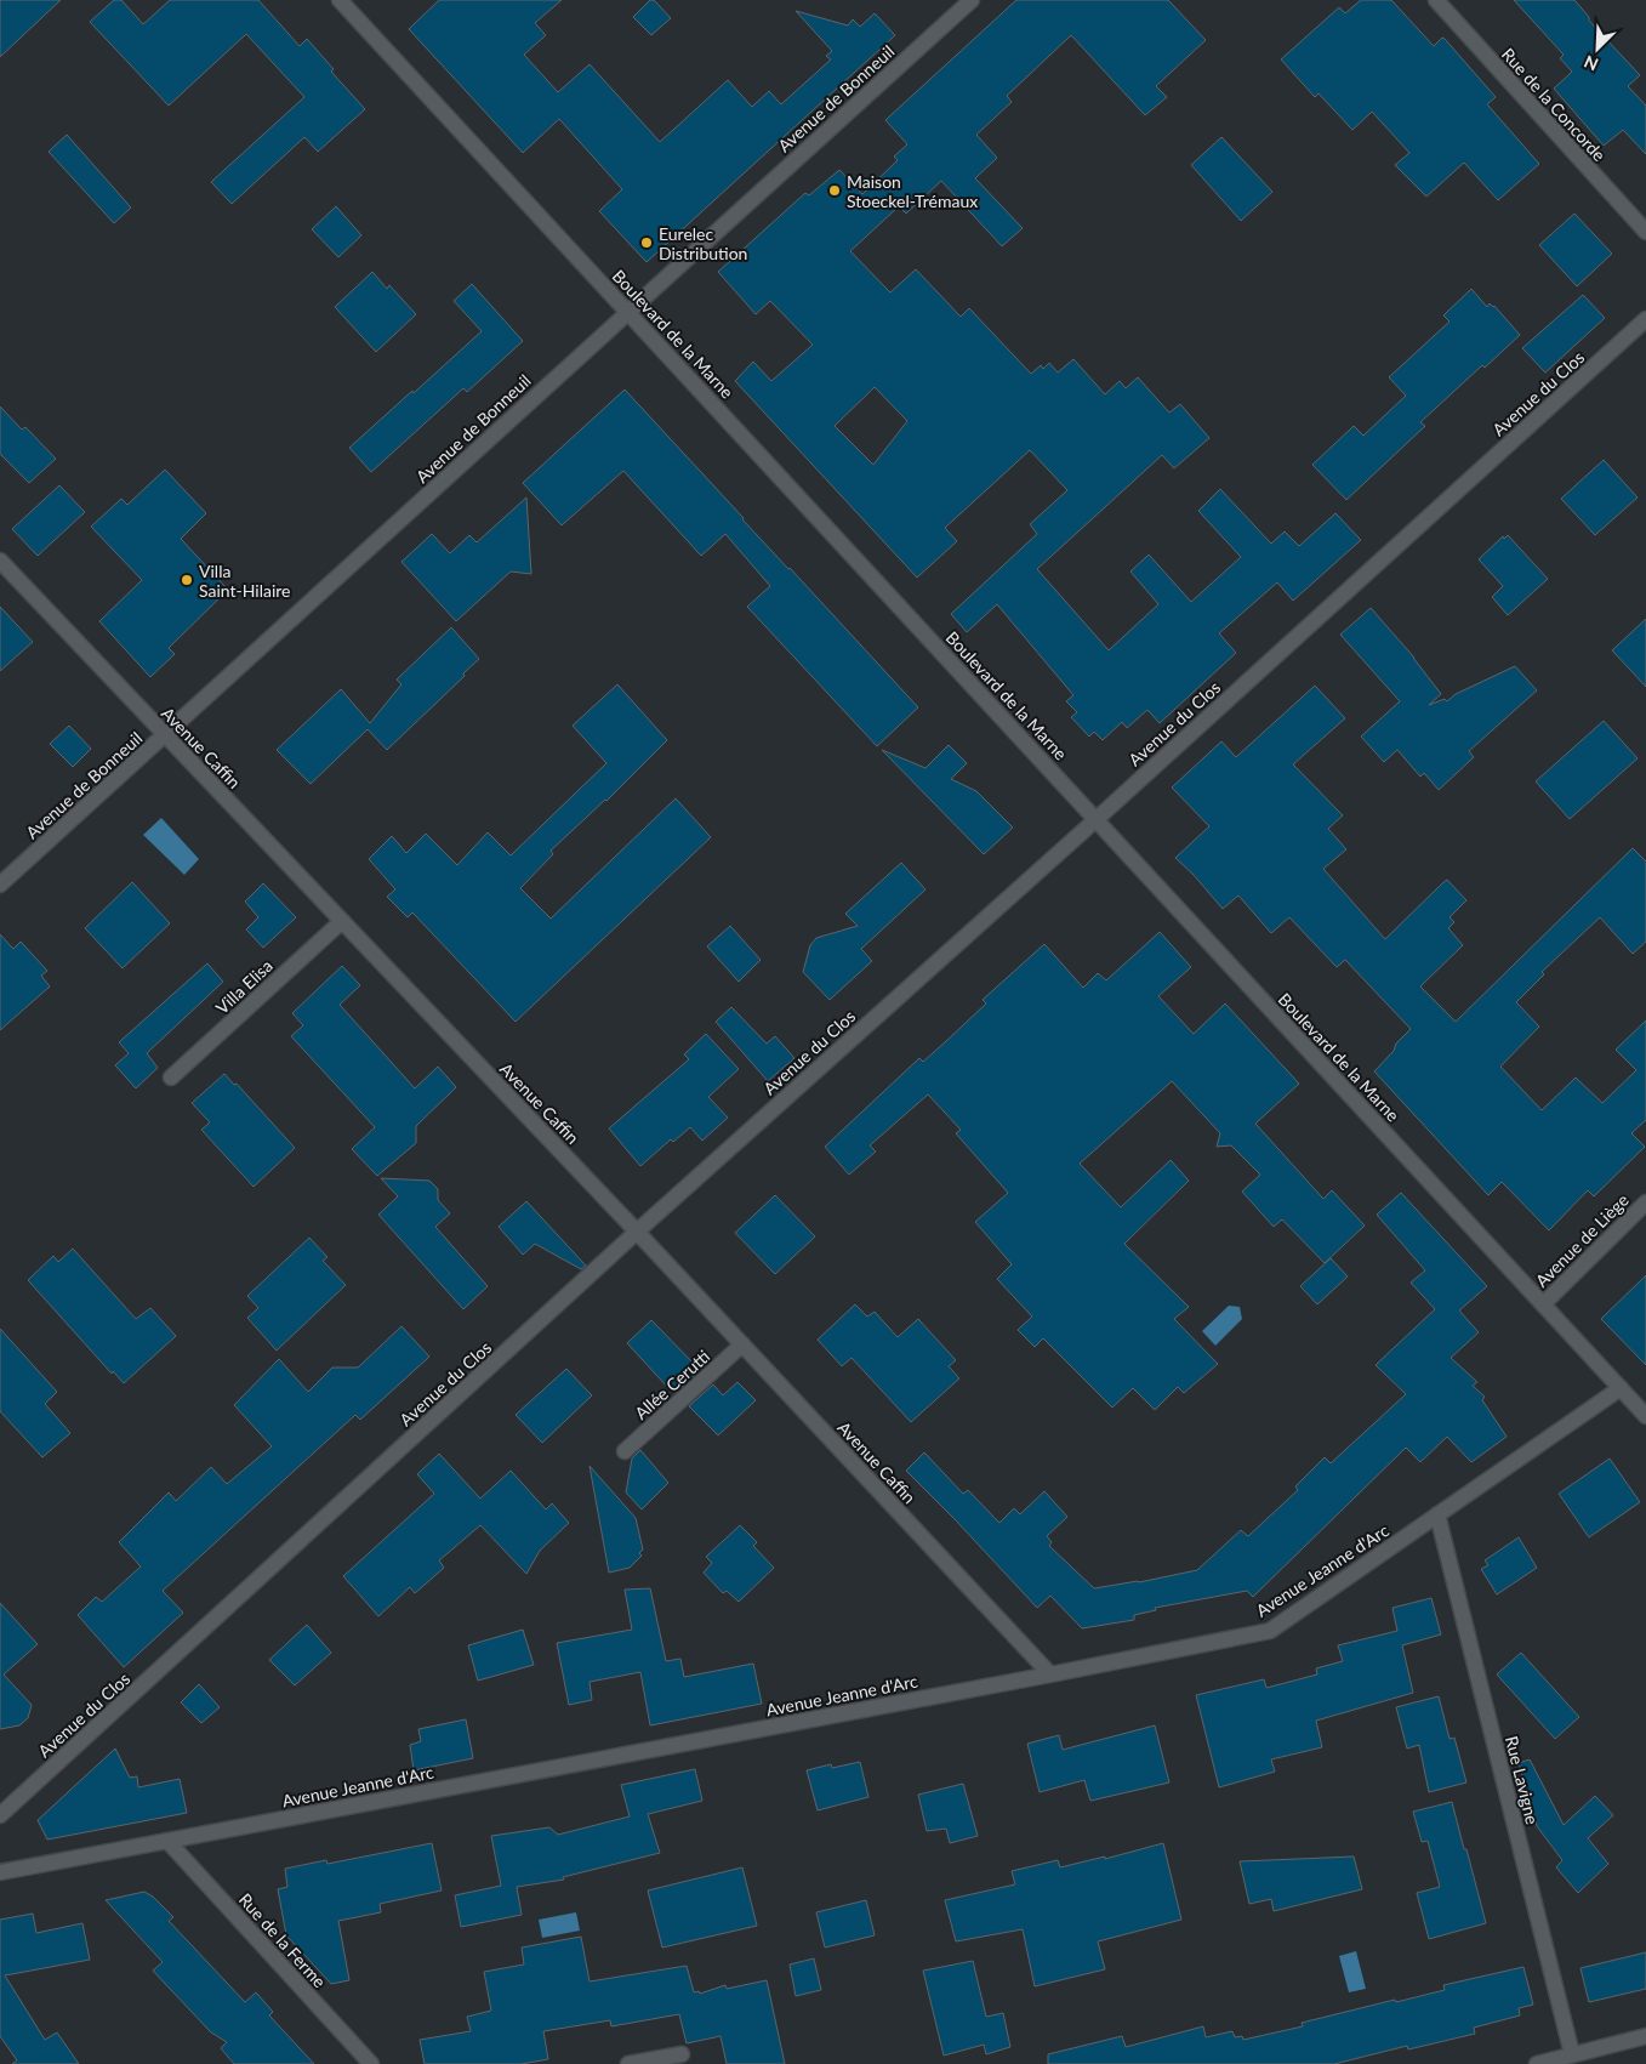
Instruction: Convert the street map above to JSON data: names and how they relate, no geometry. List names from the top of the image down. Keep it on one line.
{"streets":{"street":["Avenue de Bonneuil","Rue de la Concorde","Boulevard de la Marne","Avenue du Clos","Avenue Caffin","Villa Elisa","Avenue de Liège","Allée Cerutti","Avenue Jeanne d'Arc","Rue Lavigne","Rue de la Ferme"]},"crossings":[["Avenue de Bonneuil","Boulevard de la Marne"],["Avenue de Bonneuil","Avenue Caffin"],["Boulevard de la Marne","Avenue du Clos"],["Boulevard de la Marne","Avenue de Liège"],["Boulevard de la Marne","Avenue Jeanne d'Arc"],["Avenue du Clos","Avenue Caffin"],["Avenue Caffin","Villa Elisa"],["Avenue Caffin","Allée Cerutti"],["Avenue Caffin","Avenue Jeanne d'Arc"],["Avenue Jeanne d'Arc","Rue Lavigne"],["Avenue Jeanne d'Arc","Rue de la Ferme"]],"places":["Maison Stoeckel-Trémaux","Eurelec Distribution","Villa Saint-Hilaire"],"north":"bottom left"}
